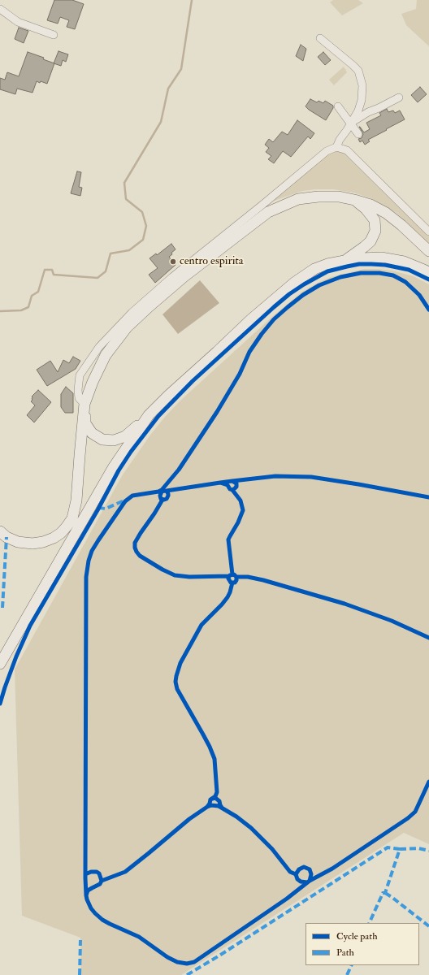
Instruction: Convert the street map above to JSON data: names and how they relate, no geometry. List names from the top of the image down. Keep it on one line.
{"places":["centro espirita"],"legend":["Cycle path","Path"]}
